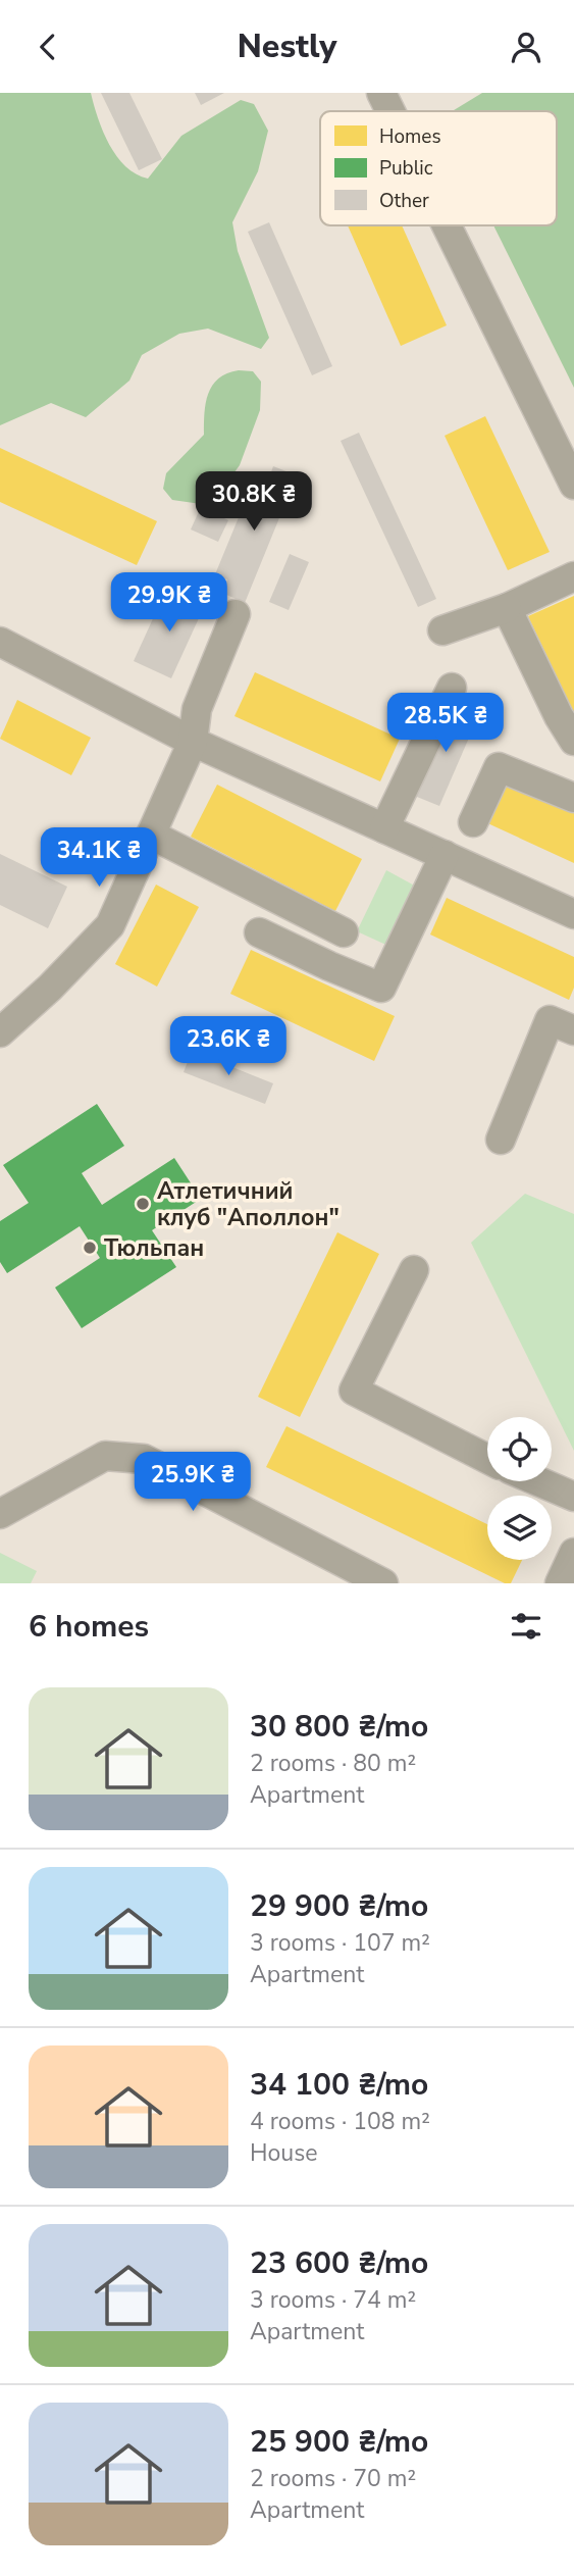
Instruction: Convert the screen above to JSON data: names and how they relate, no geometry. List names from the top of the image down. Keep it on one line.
{"places":["Атлетичний клуб \"Аполлон\"","Тюльпан"],"legend":["Homes","Public","Other"],"page":{"header":"Nestly","price":["30.8K ₴","29.9K ₴","28.5K ₴","34.1K ₴","23.6K ₴","25.9K ₴"],"heading":"6 homes","list":[{"name":"30 800 ₴/mo","note":"2 rooms · 80 m² · Apartment"},{"name":"29 900 ₴/mo","note":"3 rooms · 107 m² · Apartment"},{"name":"34 100 ₴/mo","note":"4 rooms · 108 m² · House"},{"name":"23 600 ₴/mo","note":"3 rooms · 74 m² · Apartment"},{"name":"25 900 ₴/mo","note":"2 rooms · 70 m² · Apartment"}]}}
